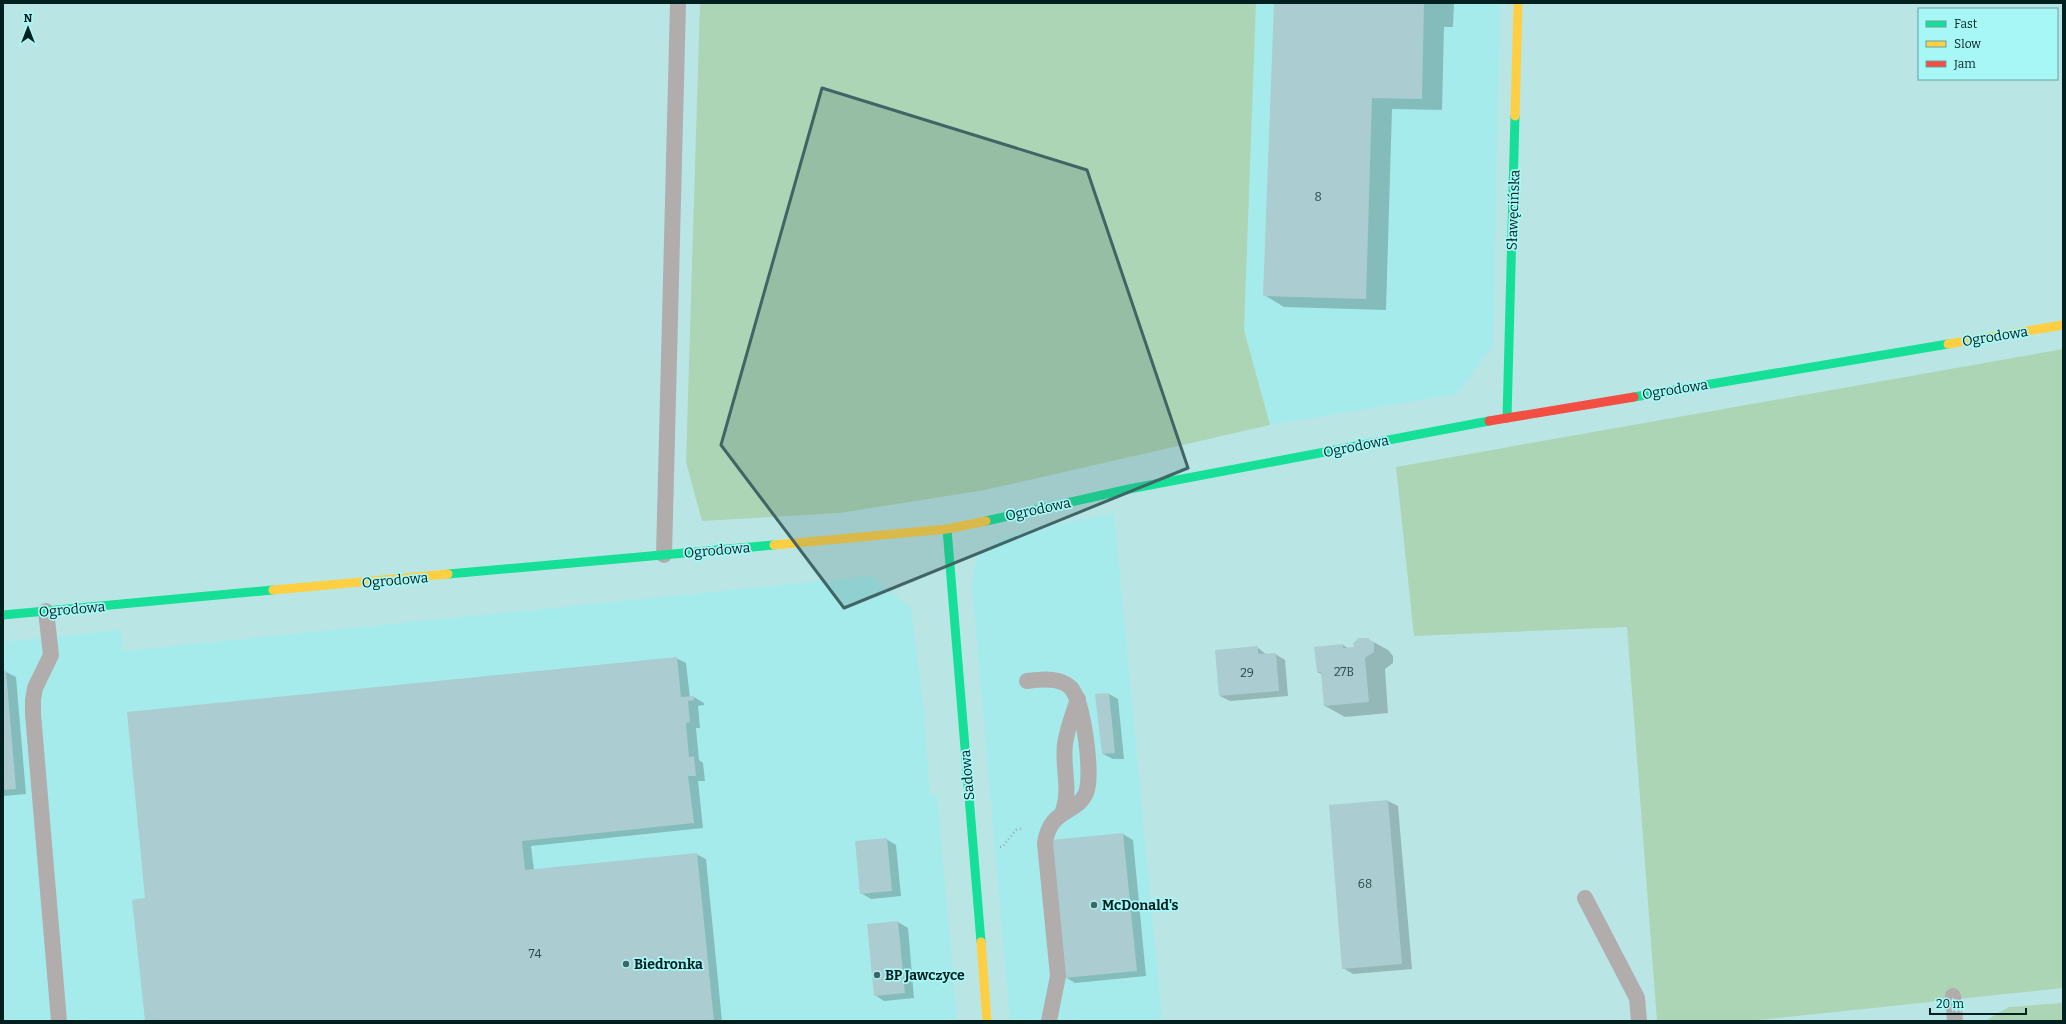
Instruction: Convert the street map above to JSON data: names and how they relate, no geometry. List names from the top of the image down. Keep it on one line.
{"streets":{"street":["Sławęcińska","Ogrodowa","Sadowa"]},"crossings":[["Sławęcińska","Ogrodowa"],["Ogrodowa","Sadowa"]],"places":["McDonald's","Biedronka","BP Jawczyce"],"house_numbers":["8","27B","29","68","74"],"legend":["Fast","Slow","Jam"],"scale_bar":"20 m","north":"top"}
